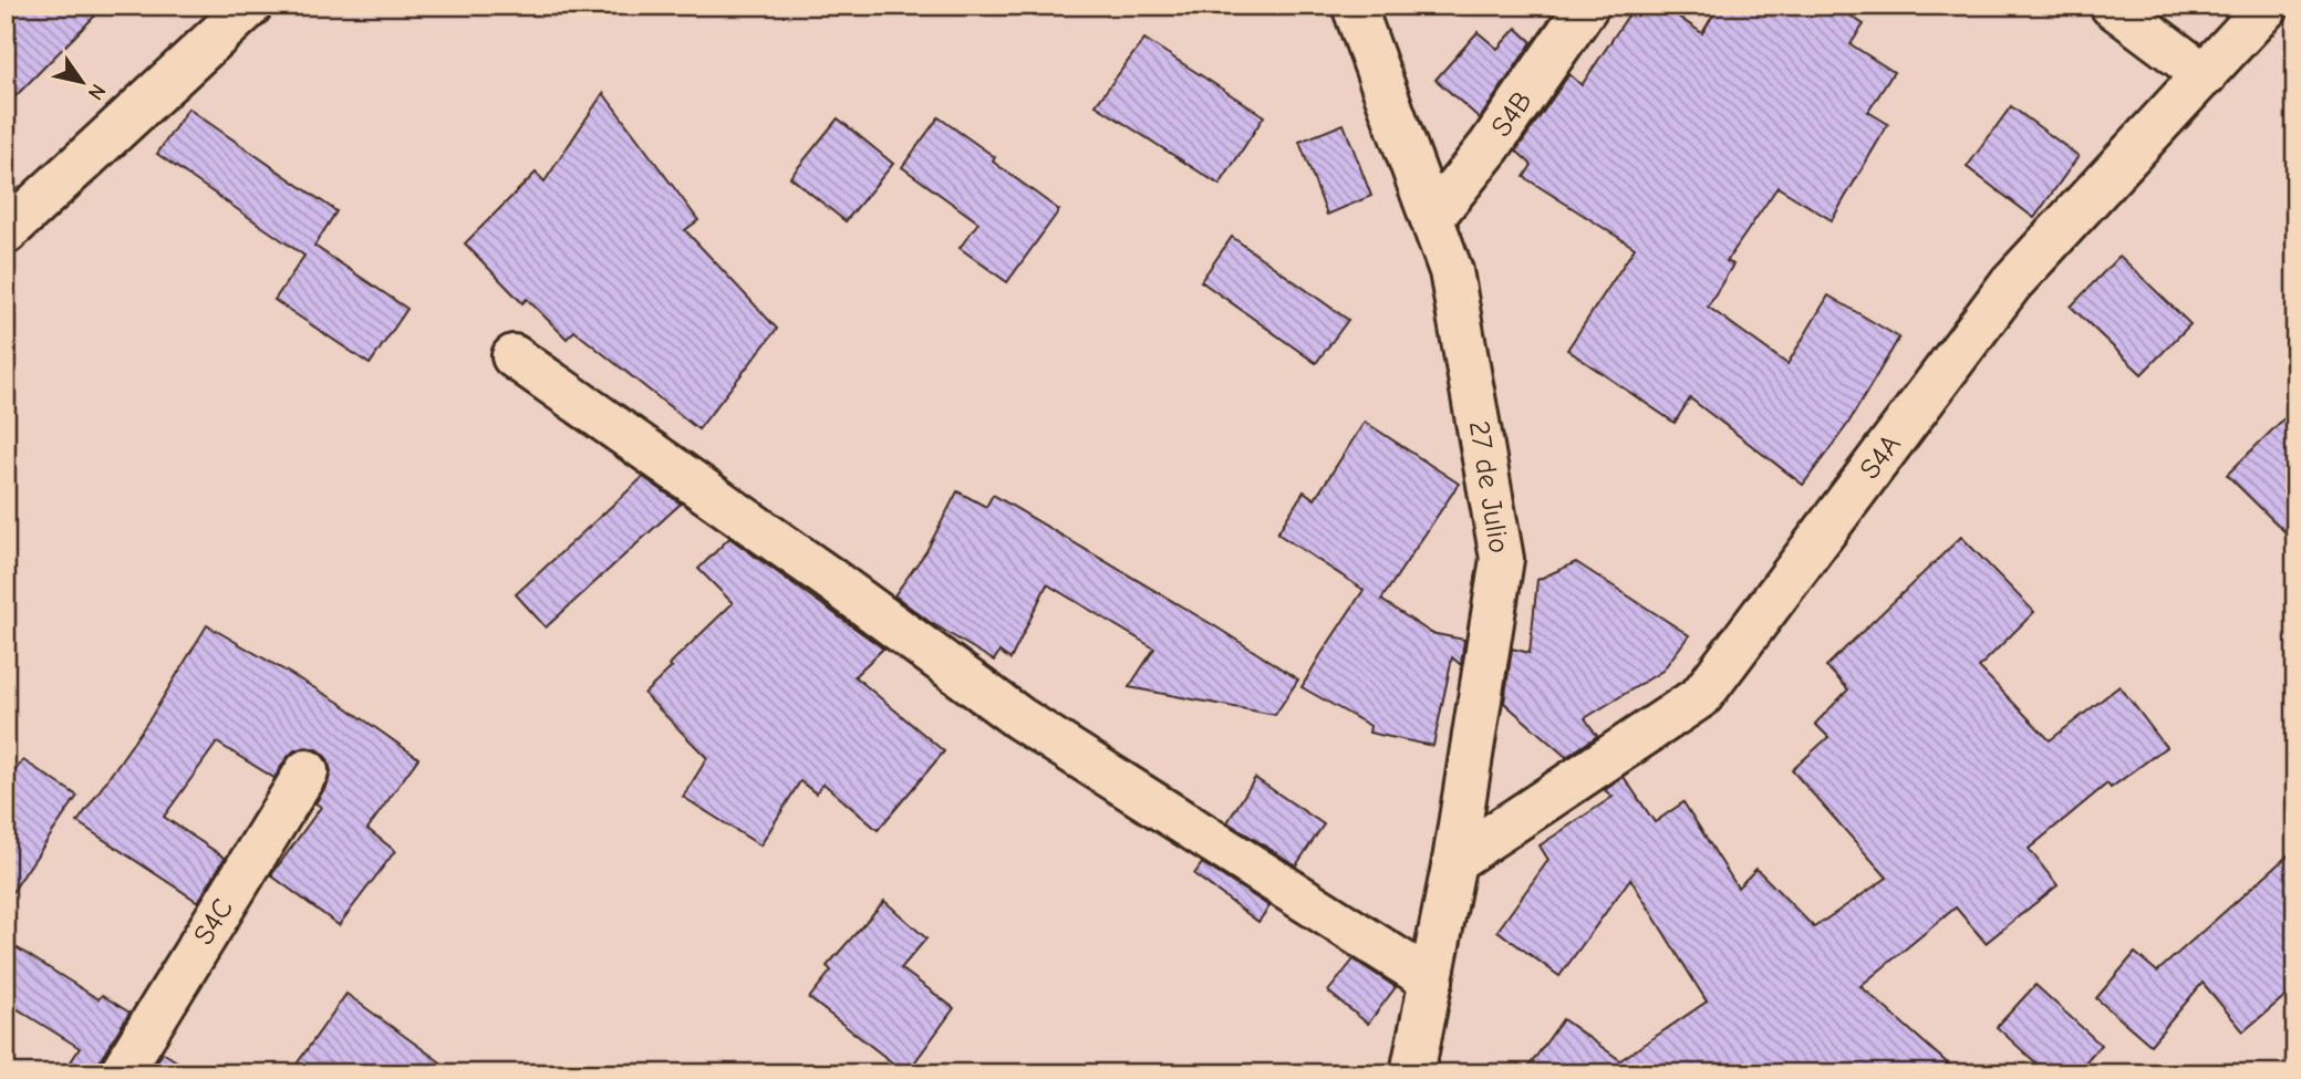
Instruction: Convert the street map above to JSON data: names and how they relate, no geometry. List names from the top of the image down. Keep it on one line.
{"streets":{"street":["S4B","S4A","27 de Julio","S4C"]},"crossings":[["S4B","27 de Julio"],["S4A","27 de Julio"]],"north":"bottom right"}
